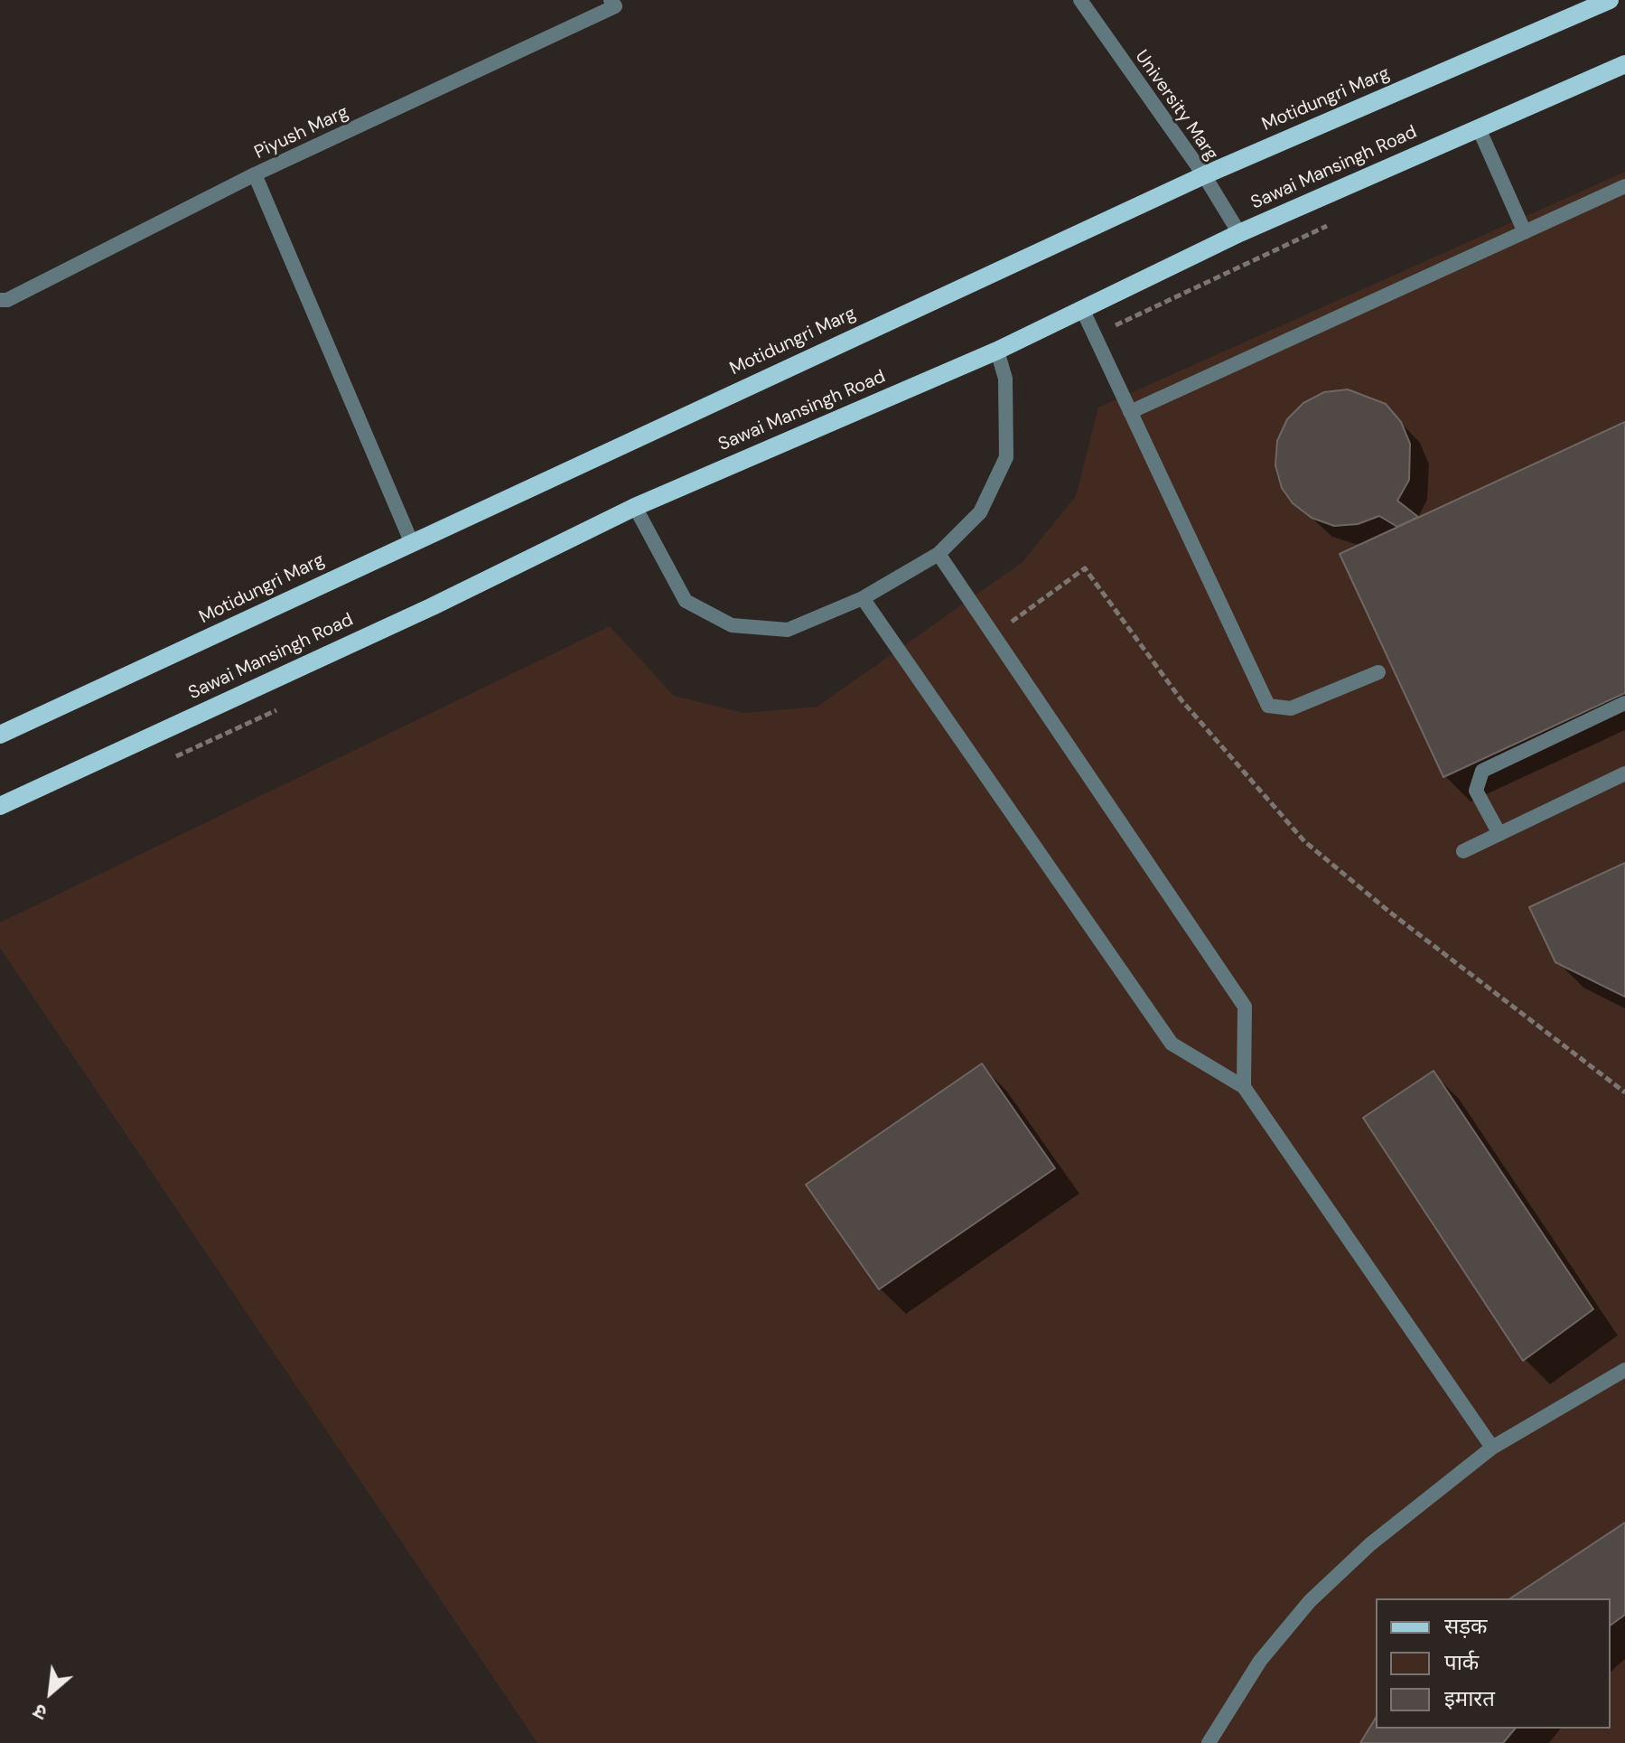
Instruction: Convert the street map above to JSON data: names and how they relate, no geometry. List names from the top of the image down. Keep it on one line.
{"streets":{"main road":["Motidungri Marg","Sawai Mansingh Road"],"street":["University Marg","Piyush Marg"]},"crossings":[["Motidungri Marg","University Marg"],["University Marg","Sawai Mansingh Road"]],"legend":["सड़क","पार्क","इमारत"],"north":"bottom left"}
